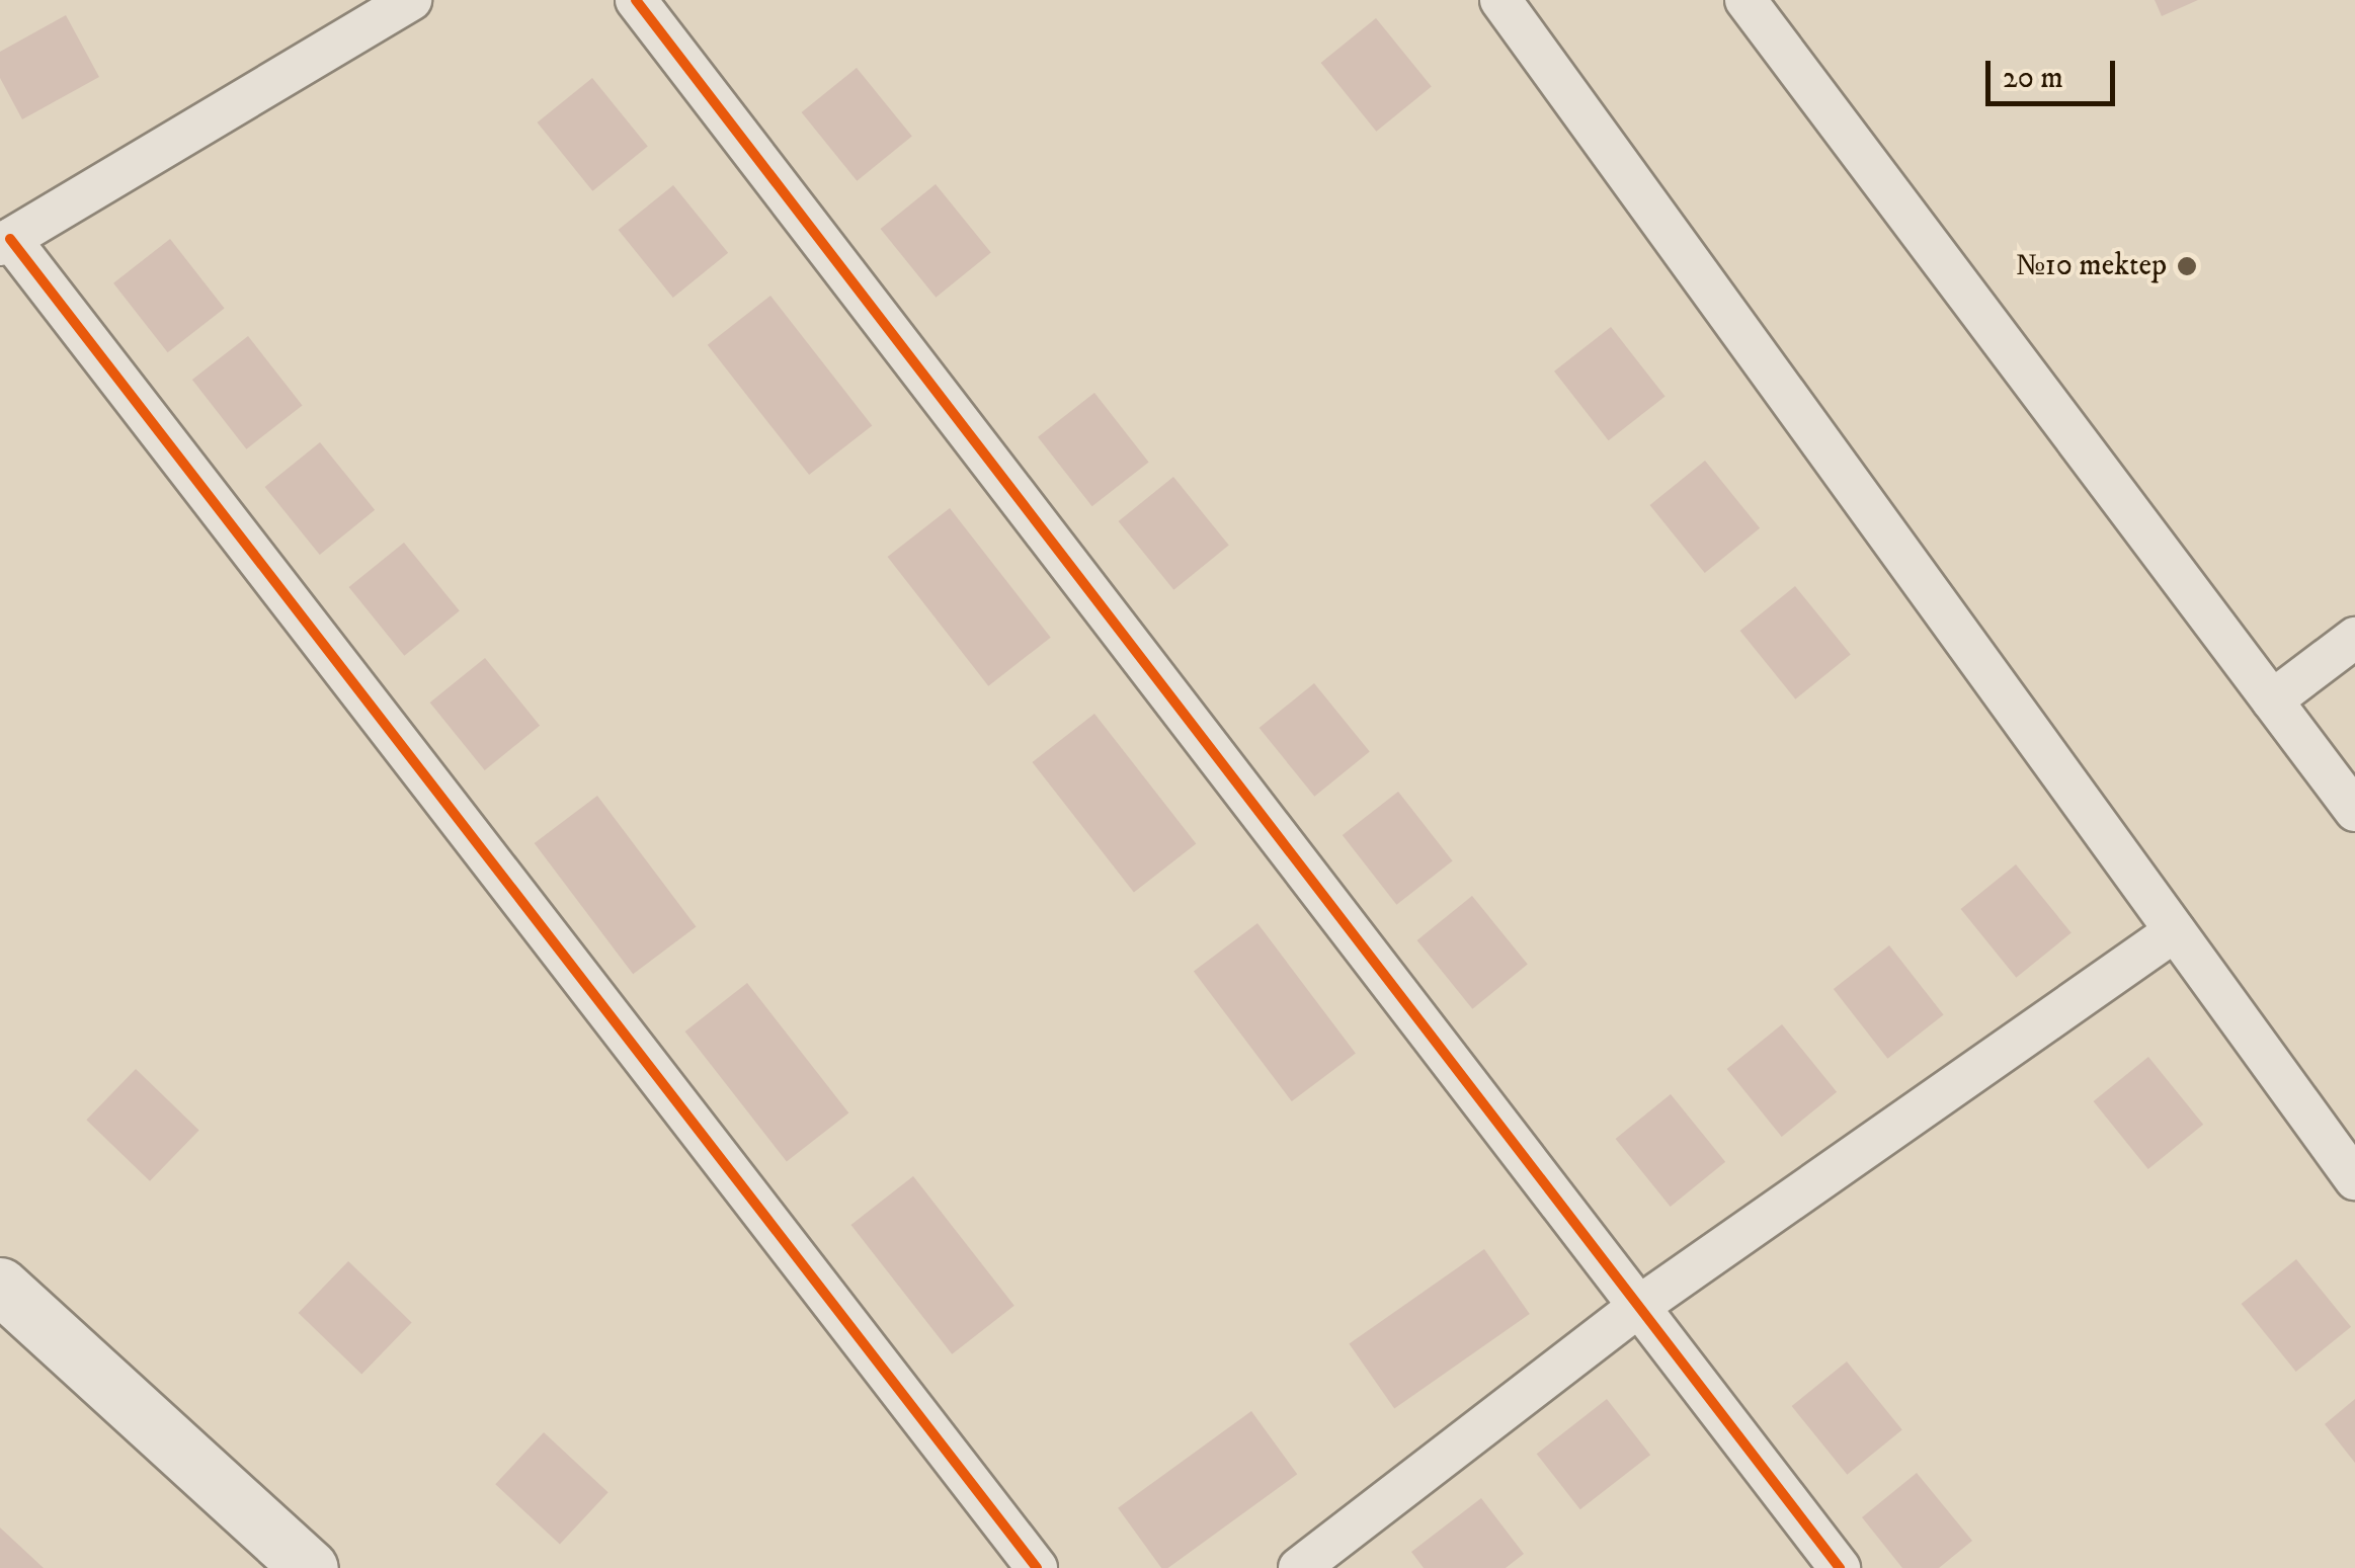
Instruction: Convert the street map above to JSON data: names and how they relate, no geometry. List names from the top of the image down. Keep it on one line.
{"places":["№10 mektep"],"scale_bar":"20 m"}
